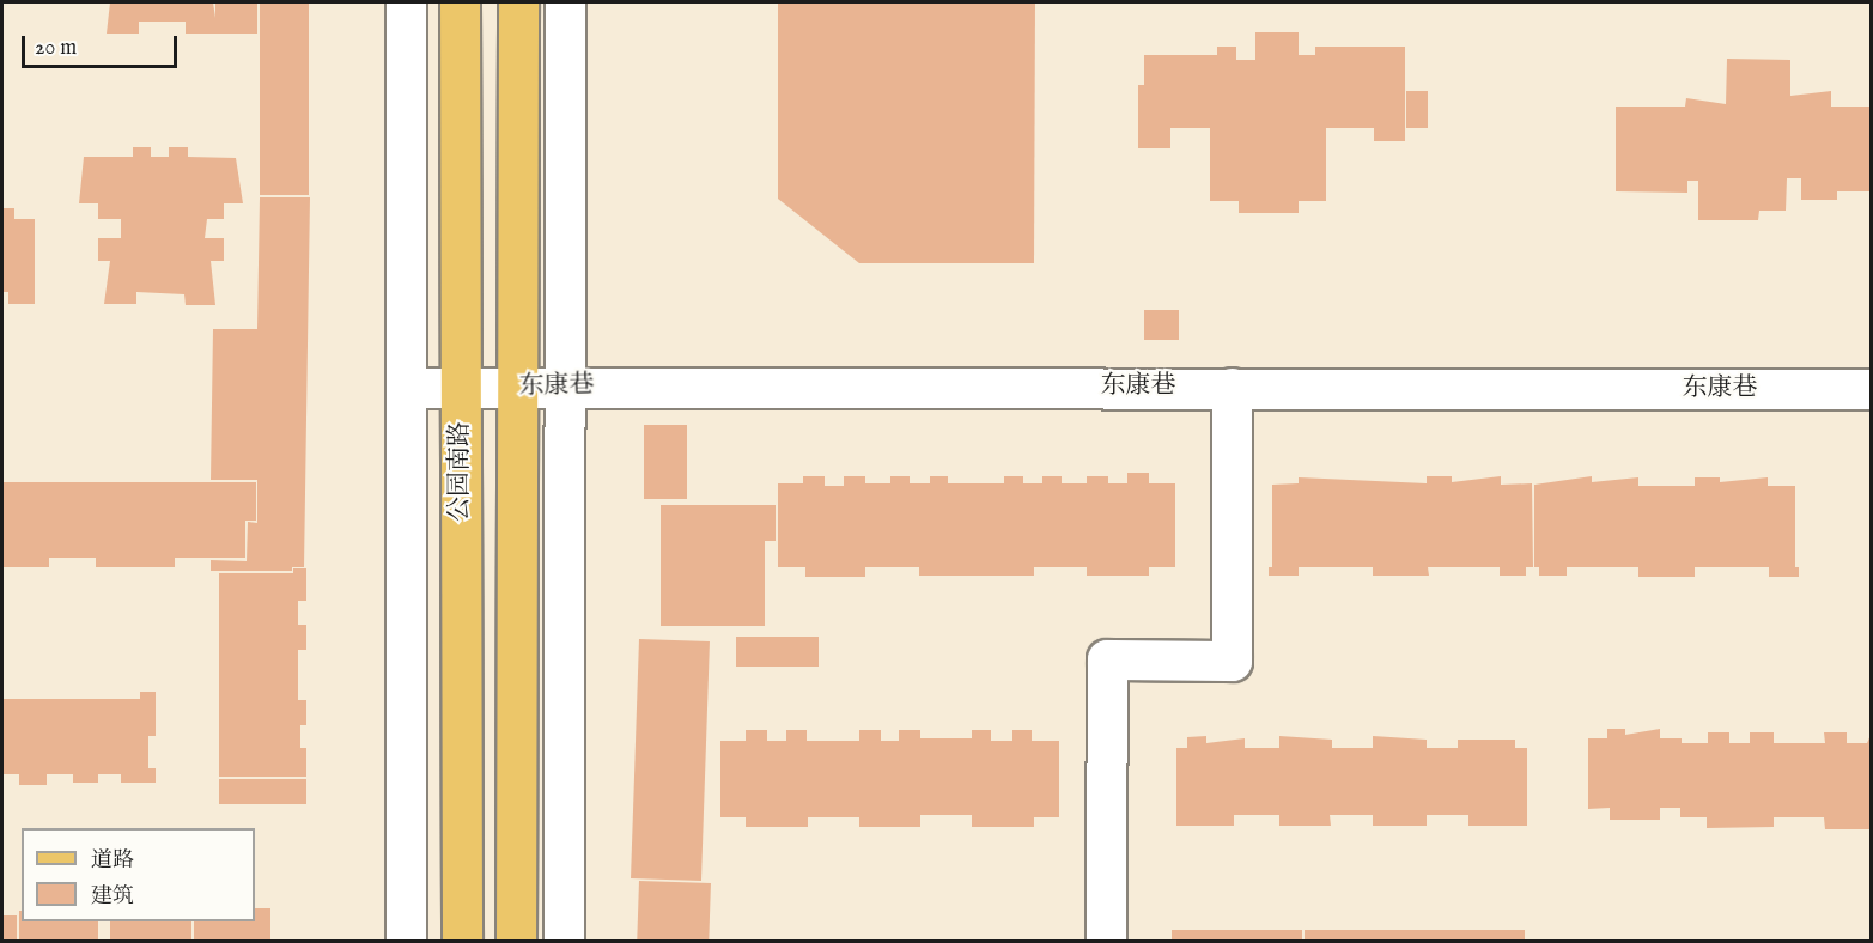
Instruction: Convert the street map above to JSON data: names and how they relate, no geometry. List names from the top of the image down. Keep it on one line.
{"streets":{"main road":["公园南路"],"street":["东康巷"]},"crossings":[["东康巷","公园南路"]],"legend":["道路","建筑"],"scale_bar":"20 m"}
